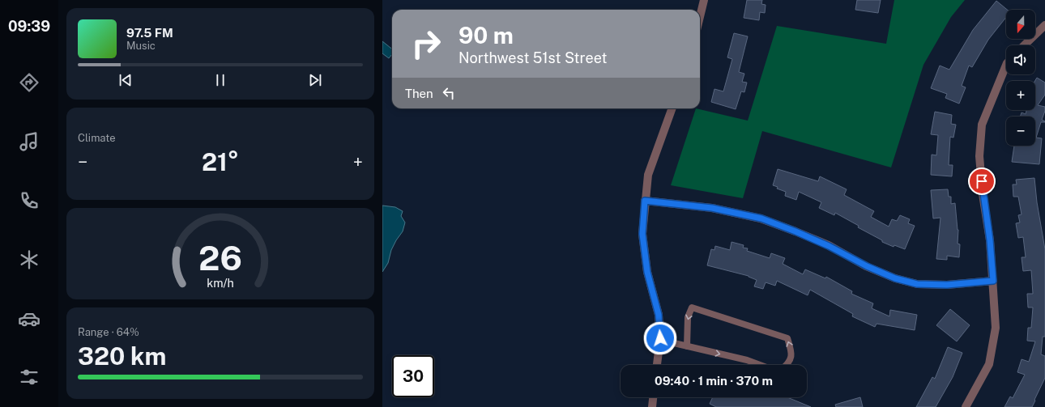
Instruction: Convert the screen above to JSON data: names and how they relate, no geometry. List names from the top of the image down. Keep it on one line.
{"north":"bottom","page":{"tabs":"09:39","map_buttons":["+","−"],"turn":["90 m","Northwest 51st Street"],"song":["97.5 FM","Music"],"then":"Then","tile":["Climate",["Range · 64%","320 km"]],"heat":["−","21°","+"],"limit":"30","trip":"09:40 · 1 min · 370 m","gauge":["26","km/h"]}}
